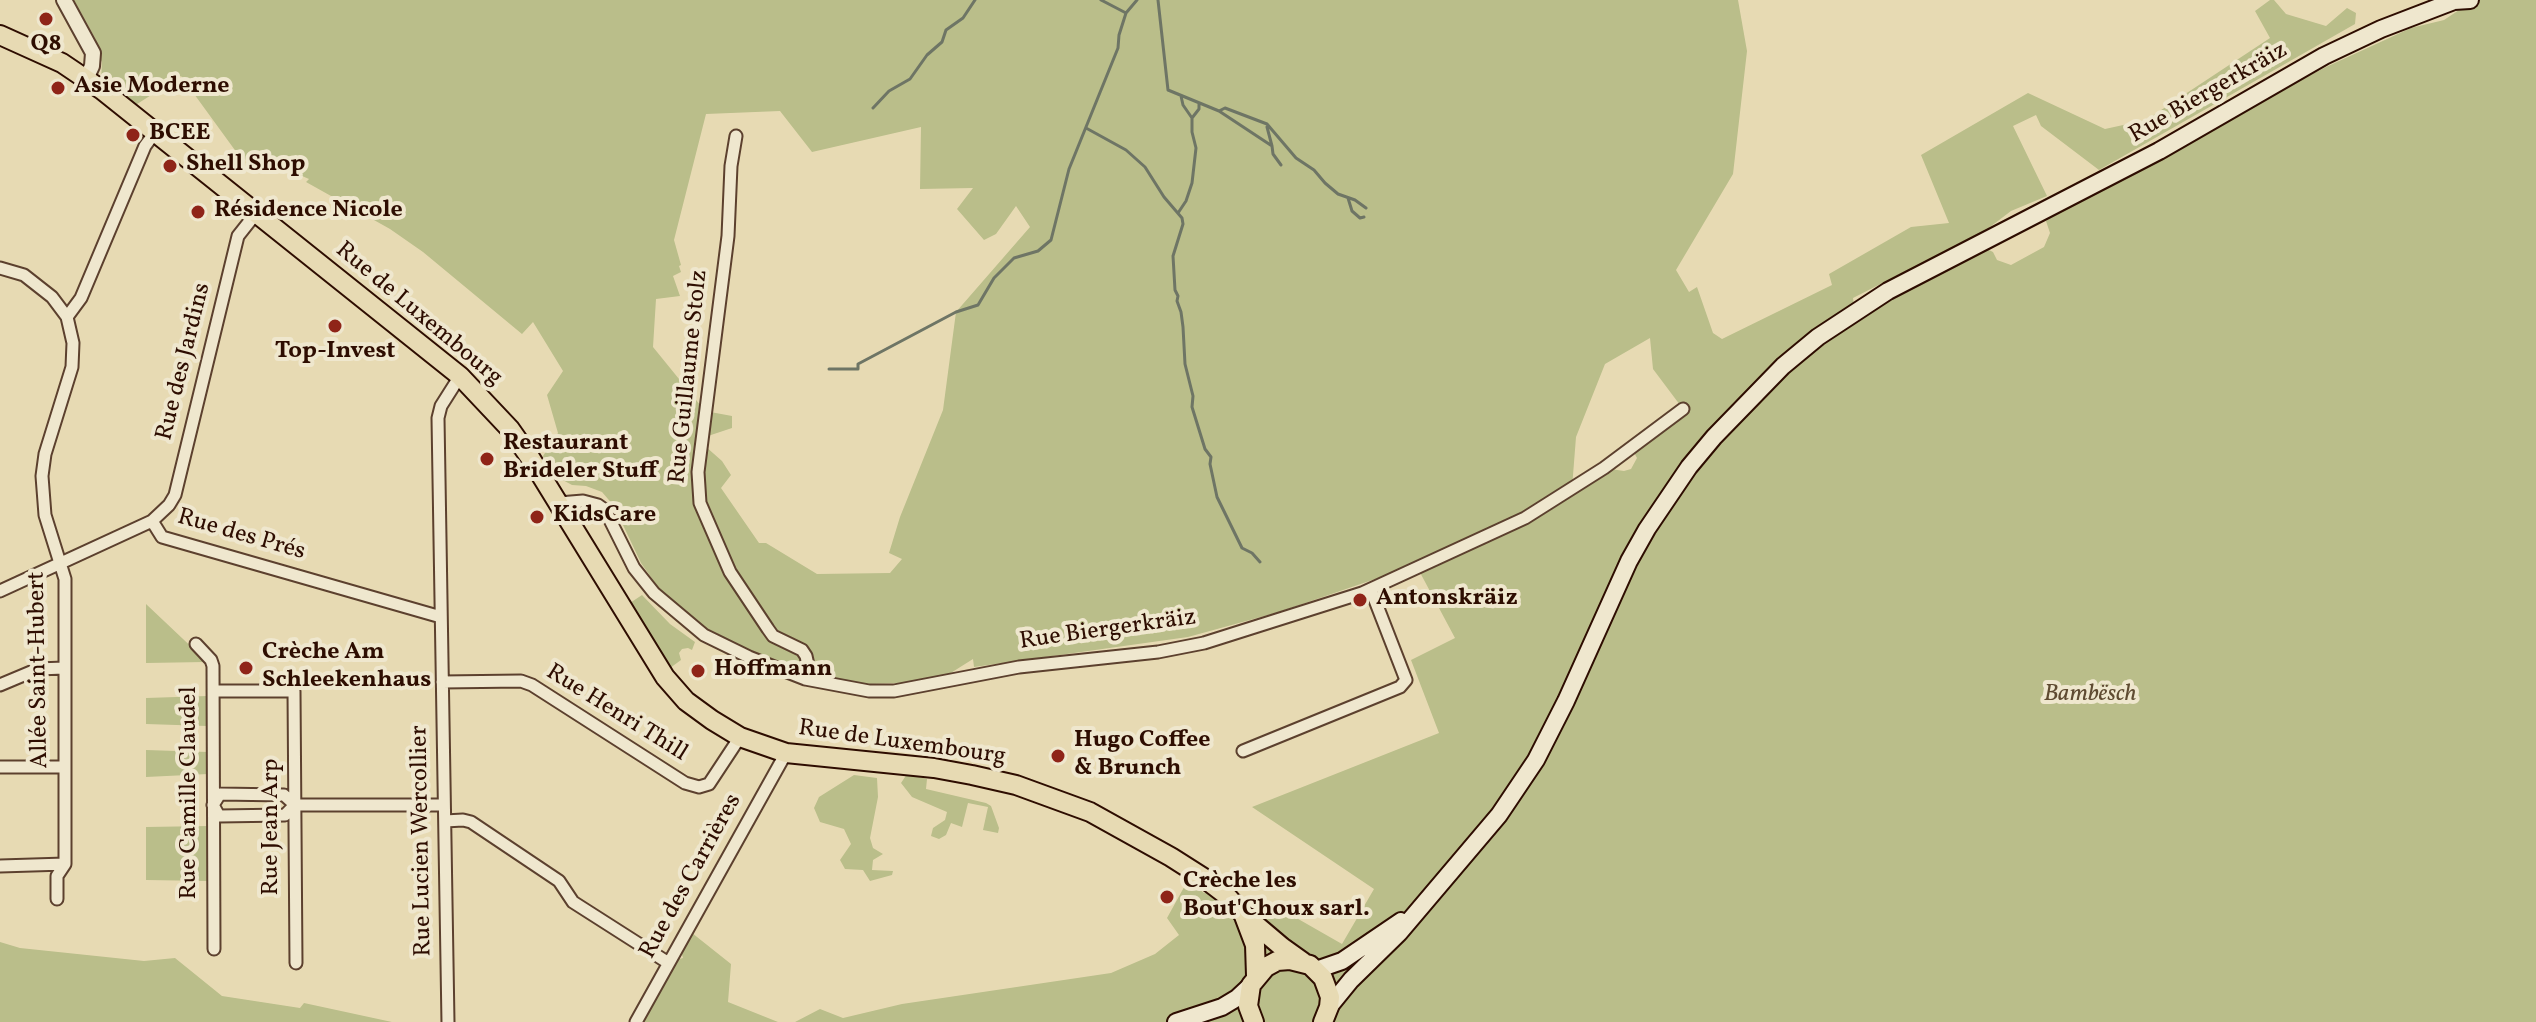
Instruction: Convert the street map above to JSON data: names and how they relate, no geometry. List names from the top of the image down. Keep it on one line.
{"streets":{"main road":["Rue Biergerkräiz","Rue de Luxembourg"],"street":["Rue des Jardins","Rue Guillaume Stolz","Rue des Prés","Allée Saint-Hubert","Rue Henri Thill","Rue Camille Claudel","Rue Jean Arp","Rue Lucien Wercollier","Rue des Carrières"]},"crossings":[["Rue Biergerkräiz","Rue de Luxembourg"],["Rue Biergerkräiz","Rue Guillaume Stolz"],["Rue de Luxembourg","Rue des Jardins"],["Rue de Luxembourg","Rue Henri Thill"],["Rue de Luxembourg","Rue Lucien Wercollier"],["Rue de Luxembourg","Rue des Carrières"],["Rue des Jardins","Rue des Prés"],["Rue des Prés","Allée Saint-Hubert"],["Rue des Prés","Rue Lucien Wercollier"],["Rue Henri Thill","Rue Lucien Wercollier"],["Rue Camille Claudel","Rue Jean Arp"]],"parks":["Bambësch"],"places":["Q8","Asie Moderne","BCEE","Shell Shop","Résidence Nicole","Top-Invest","Restaurant Brideler Stuff","KidsCare","Antonskräiz","Crèche Am Schleekenhaus","Hoffmann","Hugo Coffee & Brunch","Crèche les Bout'Choux sarl."]}
